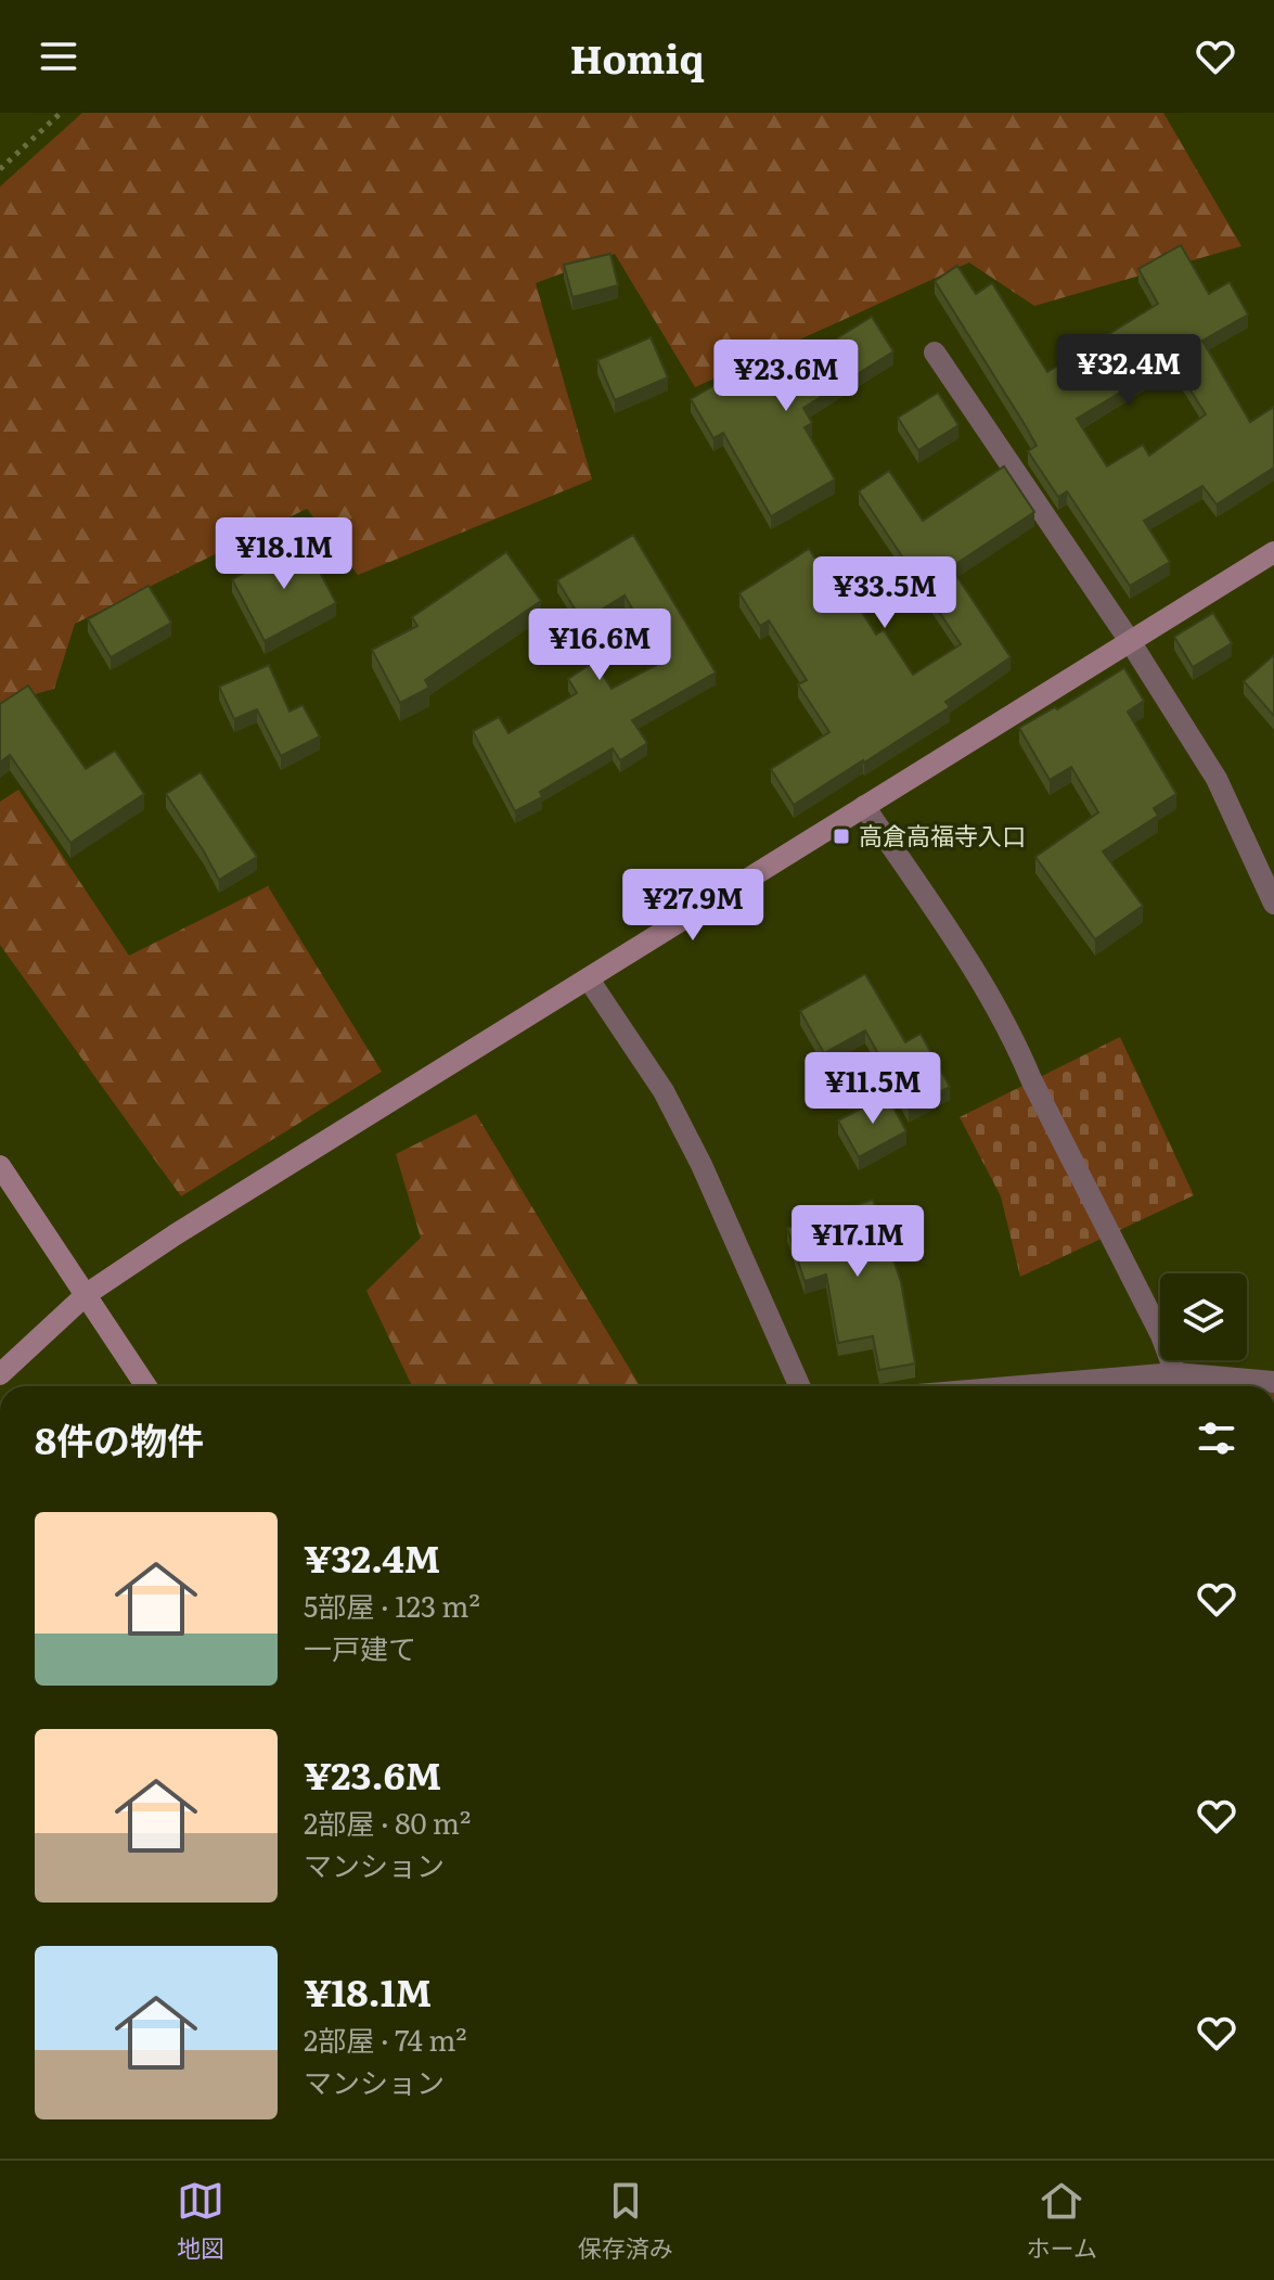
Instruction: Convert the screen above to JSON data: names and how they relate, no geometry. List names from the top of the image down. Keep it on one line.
{"places":{"transit":["高倉高福寺入口"]},"page":{"header":"Homiq","price":["¥32.4M","¥23.6M","¥18.1M","¥33.5M","¥16.6M","¥27.9M","¥11.5M","¥17.1M"],"heading":"8件の物件","list":[{"name":"¥32.4M","note":"5部屋 · 123 m² · 一戸建て"},{"name":"¥23.6M","note":"2部屋 · 80 m² · マンション"},{"name":"¥18.1M","note":"2部屋 · 74 m² · マンション"}],"tabs":["地図","保存済み","ホーム"]}}
